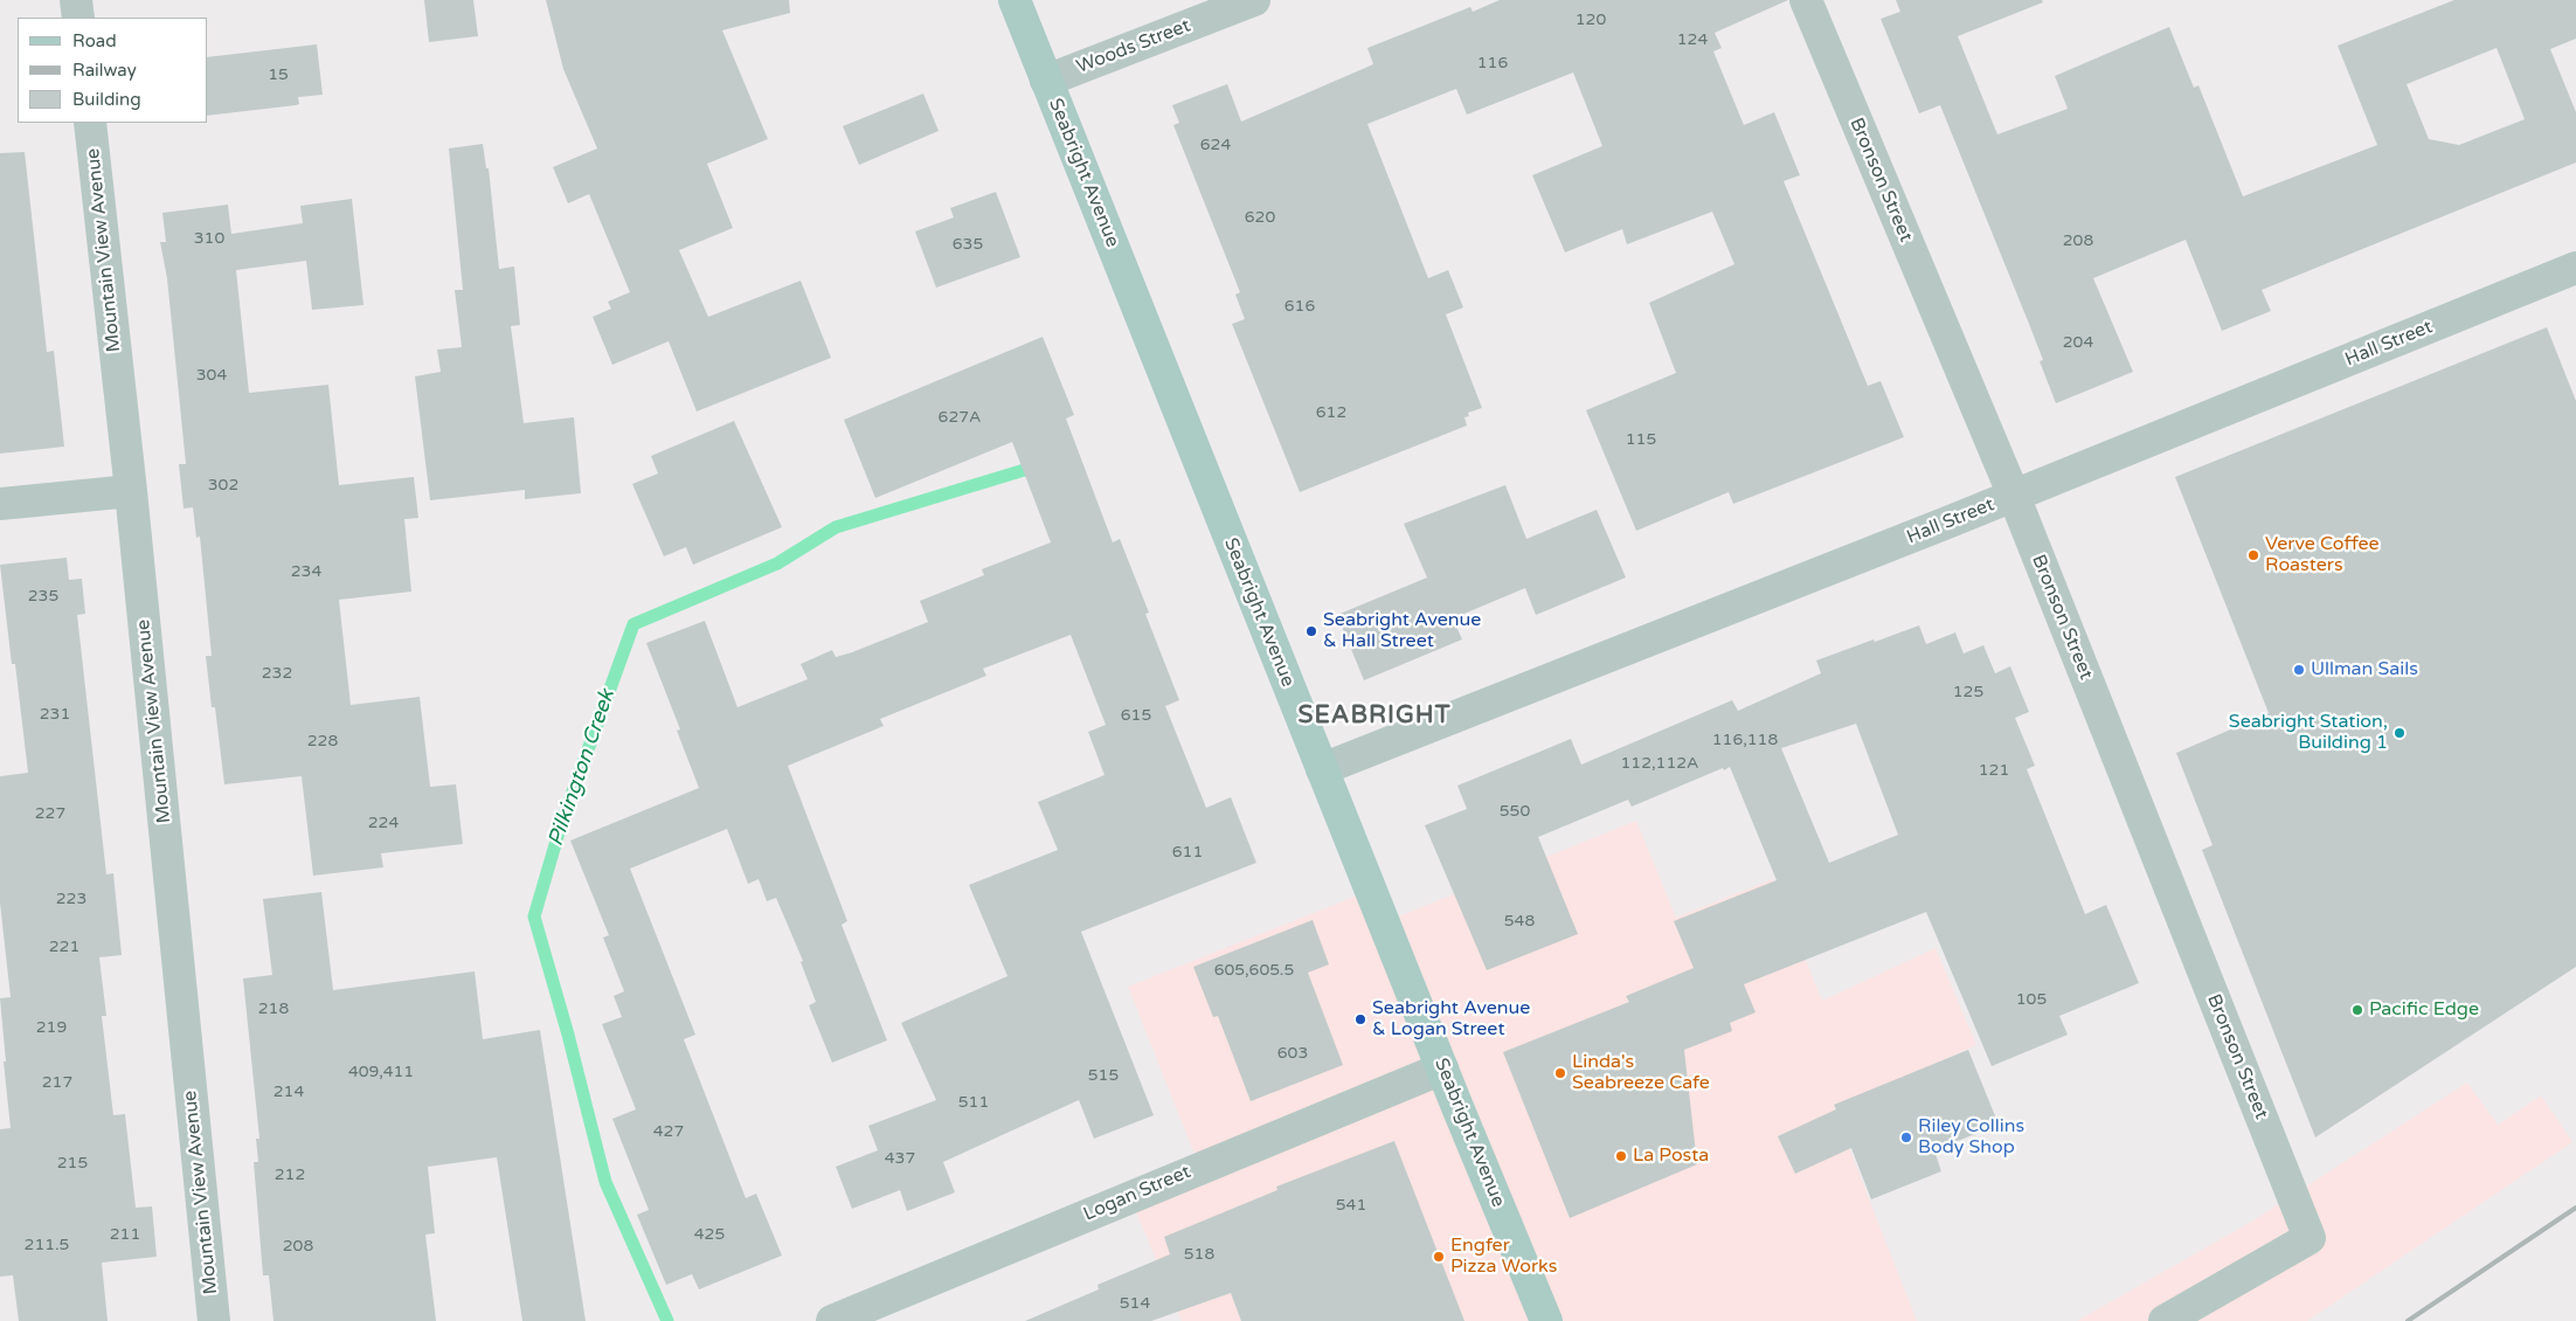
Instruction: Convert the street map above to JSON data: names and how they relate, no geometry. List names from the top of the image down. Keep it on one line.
{"streets":{"main road":["Seabright Avenue"],"street":["Woods Street","Bronson Street","Mountain View Avenue","Hall Street","Logan Street"]},"crossings":[["Woods Street","Seabright Avenue"],["Seabright Avenue","Hall Street"],["Seabright Avenue","Logan Street"],["Bronson Street","Hall Street"]],"districts":["SEABRIGHT"],"water":["Pilkington Creek"],"places":["Verve Coffee Roasters","Seabright Avenue & Hall Street","Ullman Sails","Seabright Station, Building 1","Pacific Edge","Seabright Avenue & Logan Street","Linda's Seabreeze Cafe","Riley Collins Body Shop","La Posta","Engfer Pizza Works"],"house_numbers":["120","124","116","15","624","620","310","208","635","616","204","304","612","627A","115","302","234","235","232","125","231","615","116,118","228","112,112A","121","550","227","224","611","223","548","221","605,605.5","105","218","219","603","409,411","515","217","214","511","427","437","215","212","541","211","425","211.5","208","518","514"],"legend":["Road","Railway","Building"]}
